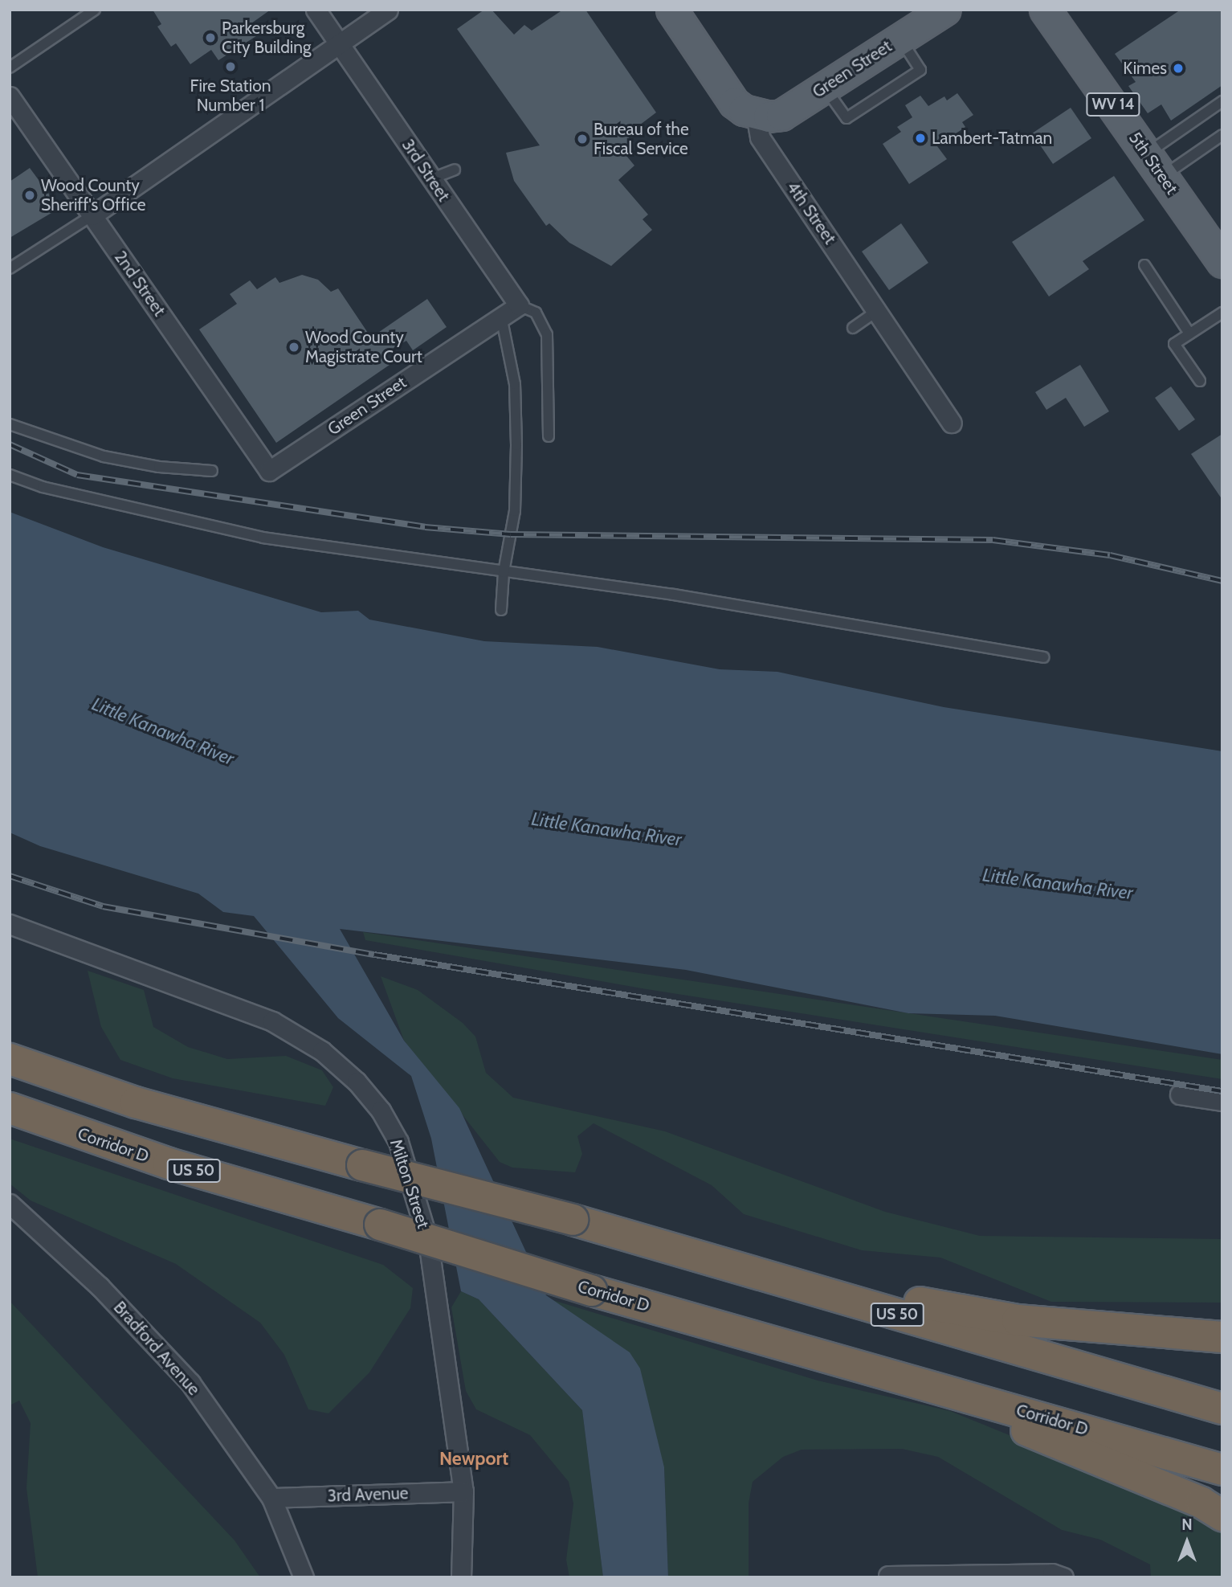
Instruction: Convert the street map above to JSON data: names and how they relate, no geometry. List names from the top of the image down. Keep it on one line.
{"streets":{"highway":["Corridor D","US 50"],"main road":["Green Street","WV 14","5th Street"],"street":["3rd Street","4th Street","2nd Street","Milton Street","Bradford Avenue","3rd Avenue"]},"crossings":[["Green Street","4th Street"],["Green Street","2nd Street"],["Milton Street","3rd Avenue"],["Bradford Avenue","3rd Avenue"]],"districts":["Newport"],"water":["Little Kanawha River"],"places":["Parkersburg City Building","Fire Station Number 1","Kimes","Lambert-Tatman","Bureau of the Fiscal Service","Wood County Sheriff's Office","Wood County Magistrate Court"],"north":"top"}
